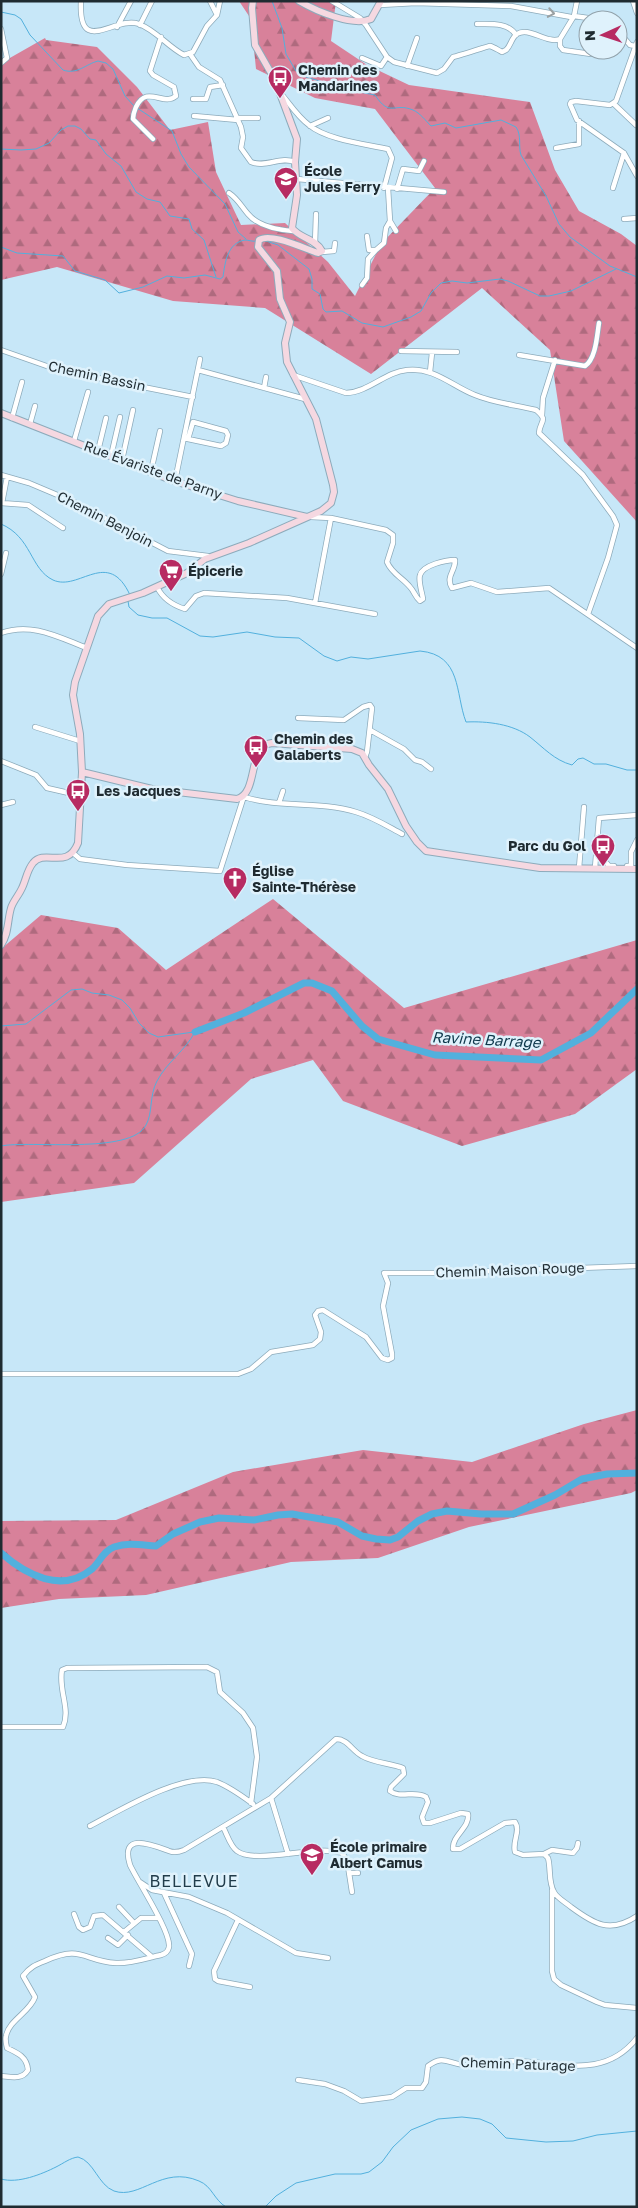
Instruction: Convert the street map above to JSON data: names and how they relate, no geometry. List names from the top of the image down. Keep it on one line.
{"streets":{"main road":["Rue Évariste de Parny"],"street":["Chemin Bassin","Chemin Benjoin","Chemin Maison Rouge","Chemin Paturage"]},"districts":["BELLEVUE"],"water":["Ravine Barrage"],"places":{"bus stop":["Chemin des Mandarines","Chemin des Galaberts","Les Jacques","Parc du Gol"],"school or university":["École Jules Ferry","École primaire Albert Camus"],"supermarket":["Épicerie"],"church":["Église Sainte-Thérèse"]},"north":"left"}
